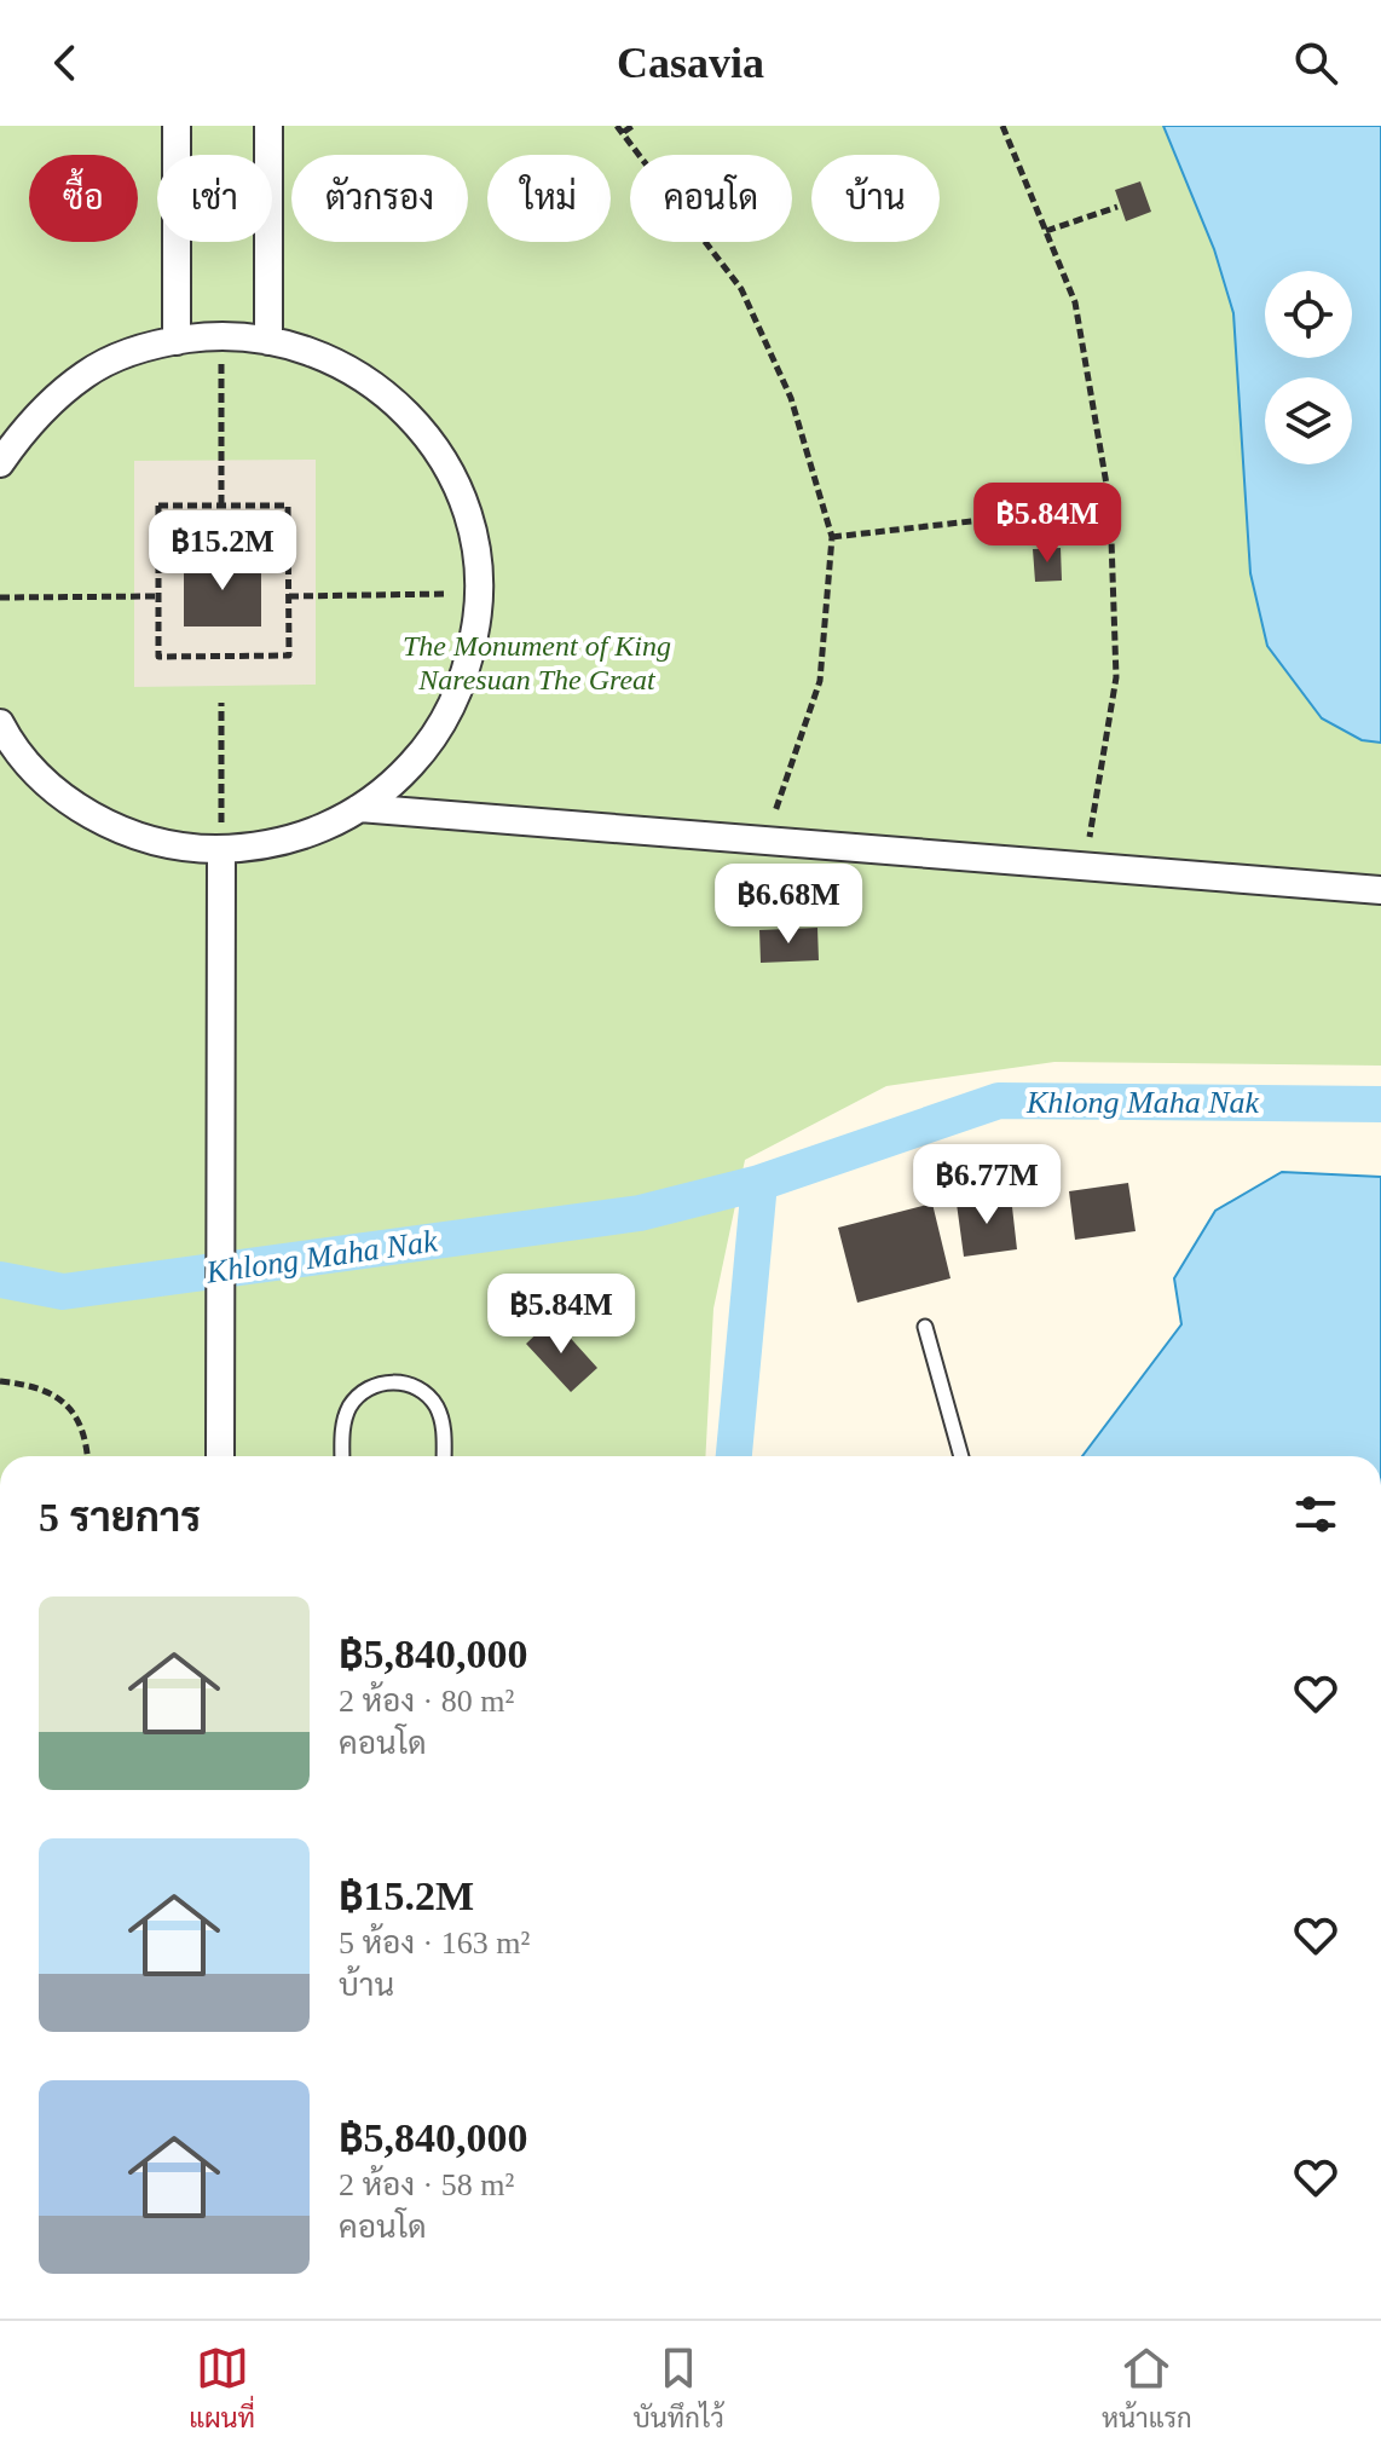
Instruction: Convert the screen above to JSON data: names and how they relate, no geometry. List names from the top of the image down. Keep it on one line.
{"water":["Khlong Maha Nak"],"parks":["The Monument of King Naresuan The Great"],"page":{"header":"Casavia","chip":["ซื้อ","เช่า","ตัวกรอง","ใหม่","คอนโด","บ้าน"],"price":["฿5.84M","฿15.2M","฿6.68M","฿6.77M","฿5.84M"],"heading":"5 รายการ","list":[{"name":"฿5,840,000","note":"2 ห้อง · 80 m² · คอนโด"},{"name":"฿15.2M","note":"5 ห้อง · 163 m² · บ้าน"},{"name":"฿5,840,000","note":"2 ห้อง · 58 m² · คอนโด"}],"tabs":["แผนที่","บันทึกไว้","หน้าแรก"]}}
